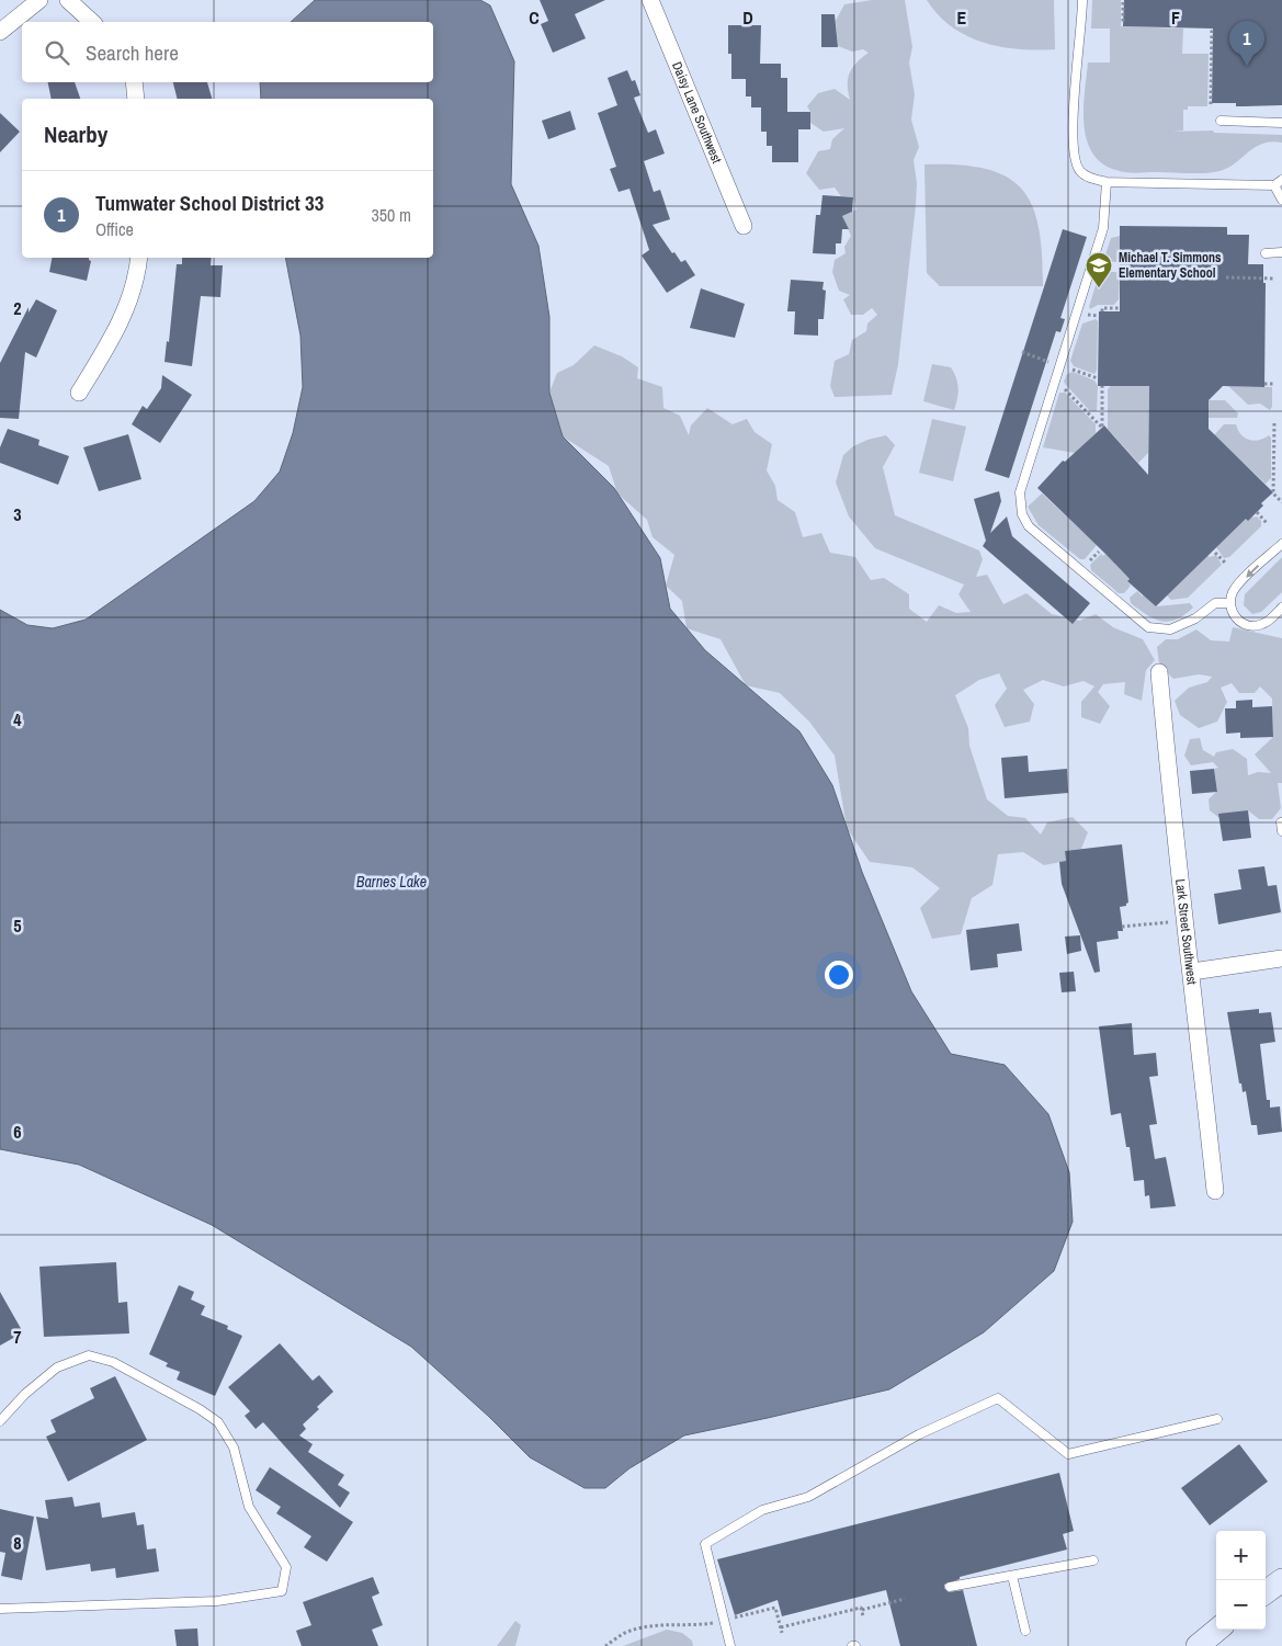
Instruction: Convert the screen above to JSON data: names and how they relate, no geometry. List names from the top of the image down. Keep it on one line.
{"streets":{"street":["Daisy Lane Southwest","Lark Street Southwest"]},"water":["Barnes Lake"],"places":{"school or university":["Michael T. Simmons Elementary School"]},"page":{"pins":"1","search":"Search here","heading":"Nearby","list":[{"mark":"1","name":"Tumwater School District 33","note":"Office","value":"350 m"}],"map_buttons":["+","−"]},"grid":{"columns":["C","D","E","F"],"rows":["2","3","4","5","6","7","8"]}}
